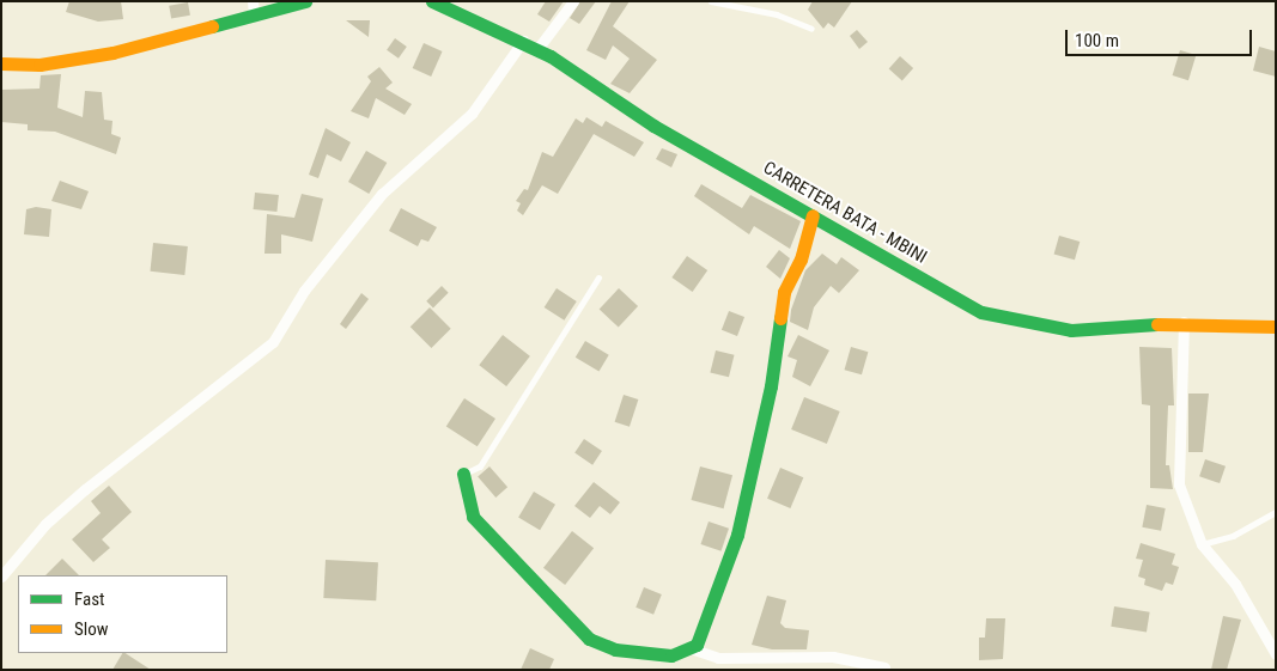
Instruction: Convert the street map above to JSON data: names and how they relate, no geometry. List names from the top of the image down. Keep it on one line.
{"streets":{"main road":["CARRETERA BATA - MBINI"]},"legend":["Fast","Slow"],"scale_bar":"100 m"}
